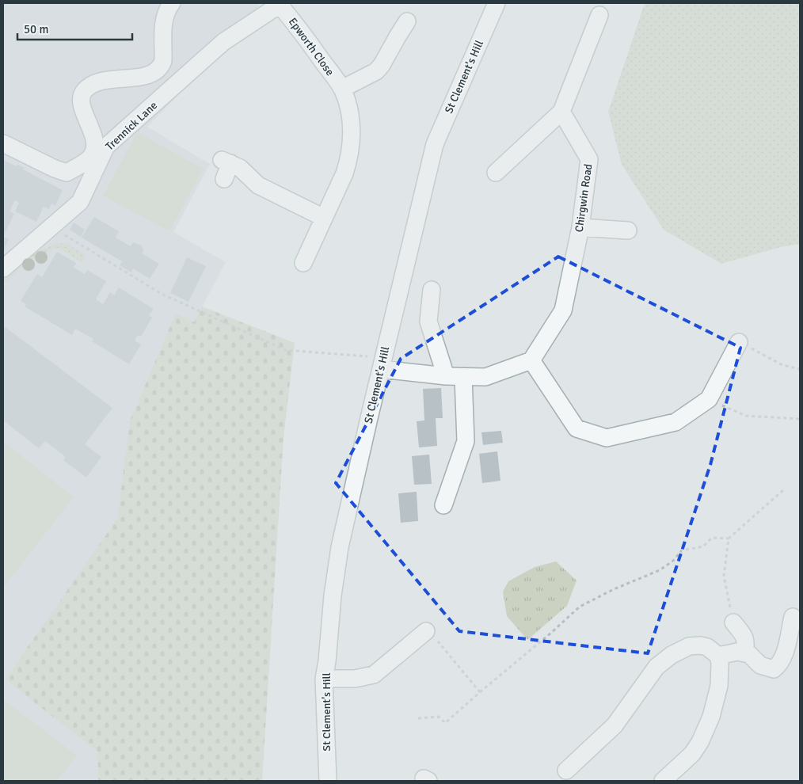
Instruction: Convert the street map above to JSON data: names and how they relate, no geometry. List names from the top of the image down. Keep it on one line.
{"streets":{"street":["Epworth Close","St Clement's Hill","Trennick Lane","Chirgwin Road"]},"crossings":[["Epworth Close","Trennick Lane"]],"scale_bar":"50 m"}
